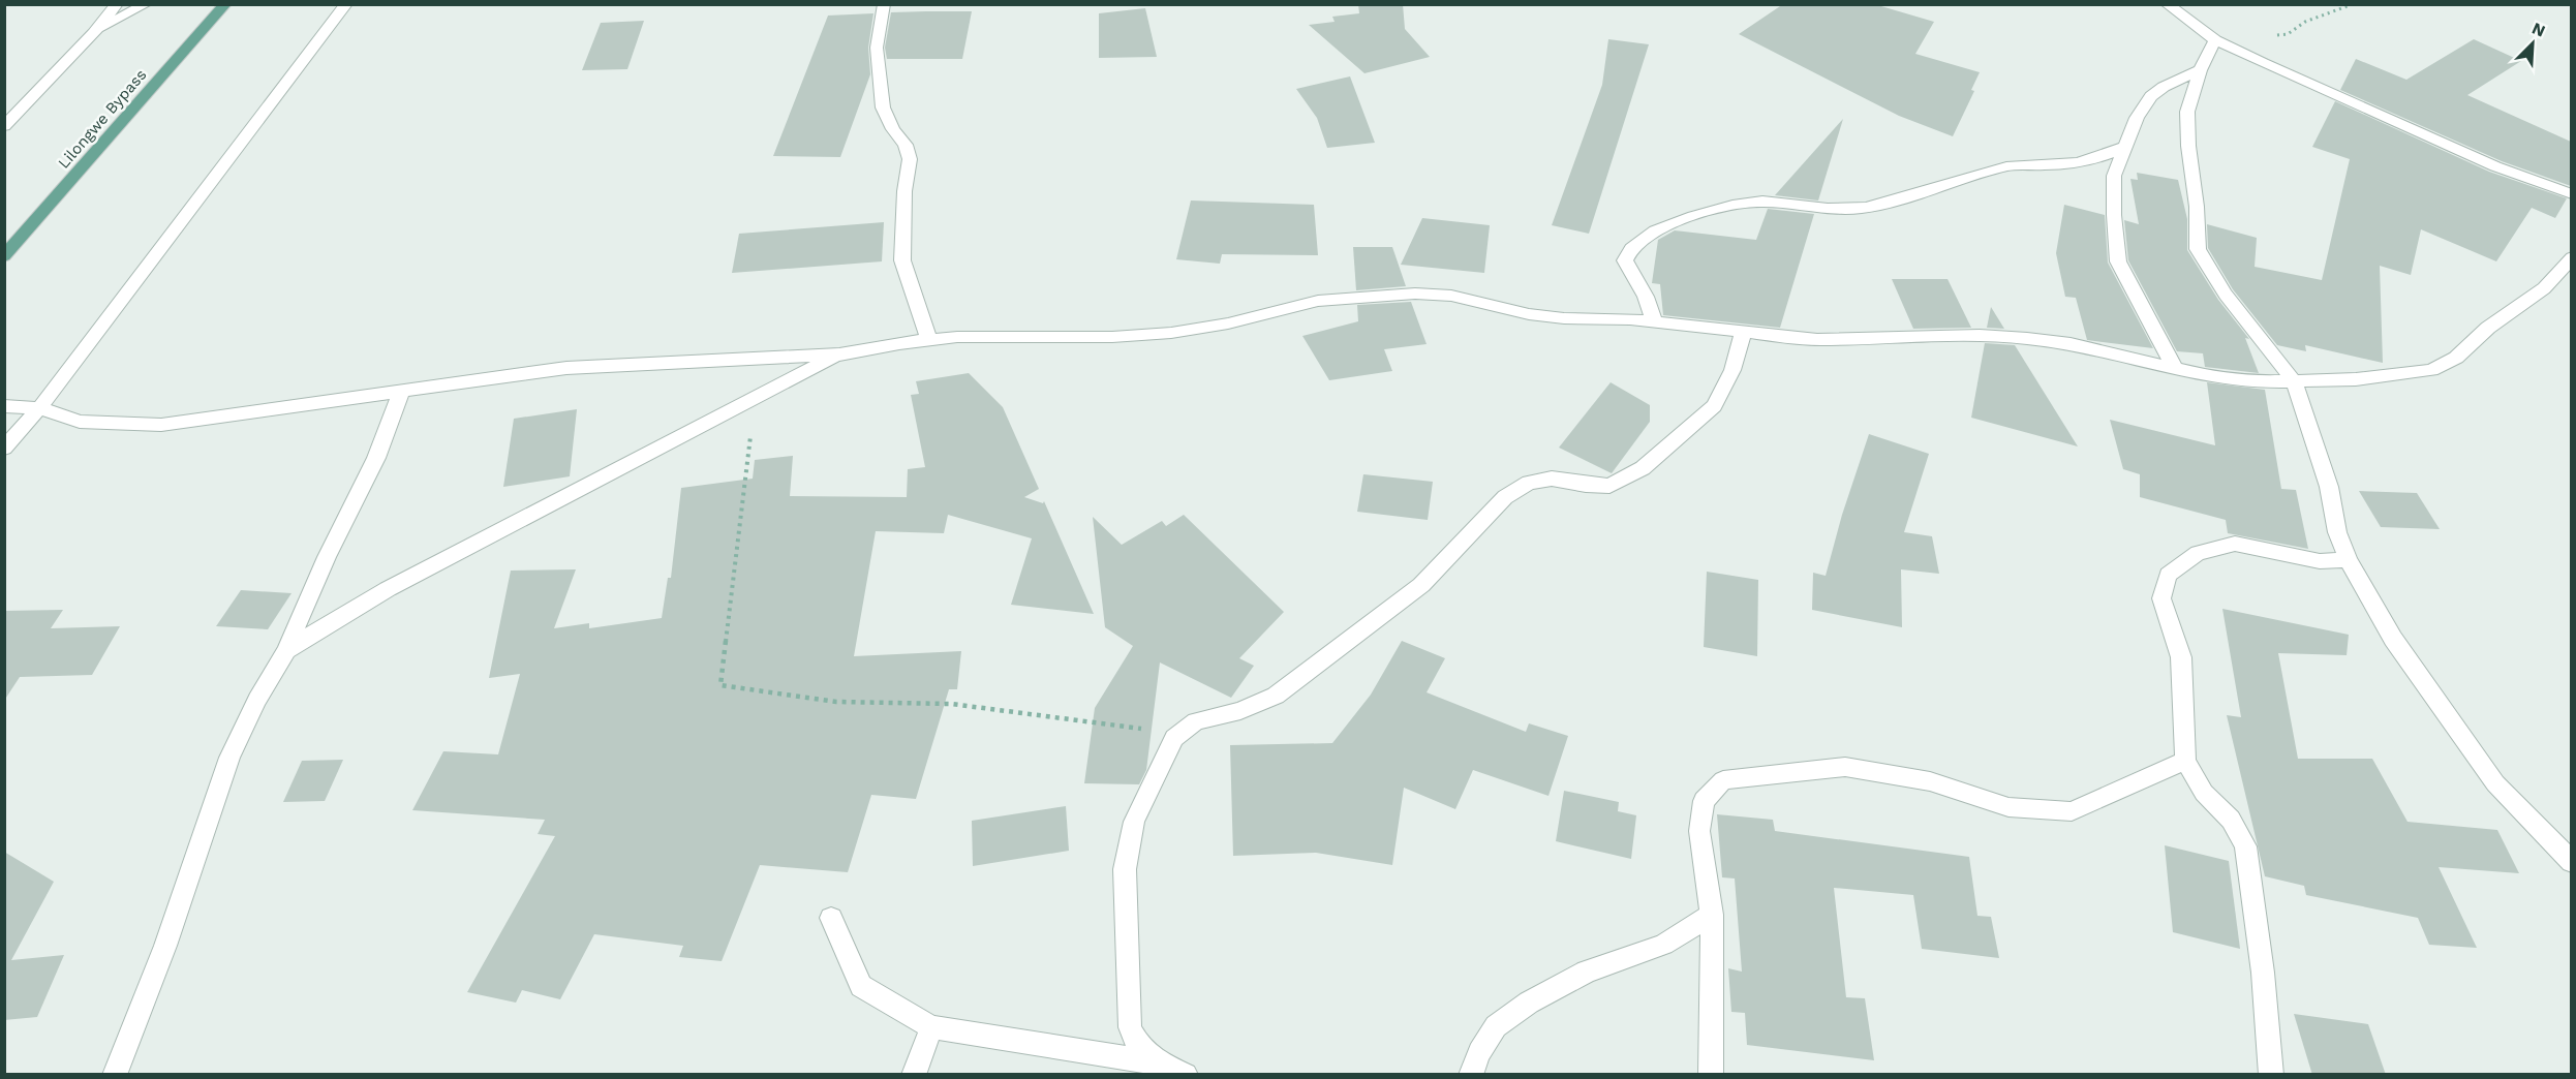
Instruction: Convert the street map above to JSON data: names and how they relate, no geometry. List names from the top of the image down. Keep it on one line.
{"streets":{"main road":["Lilongwe Bypass"]},"north":"top right"}
